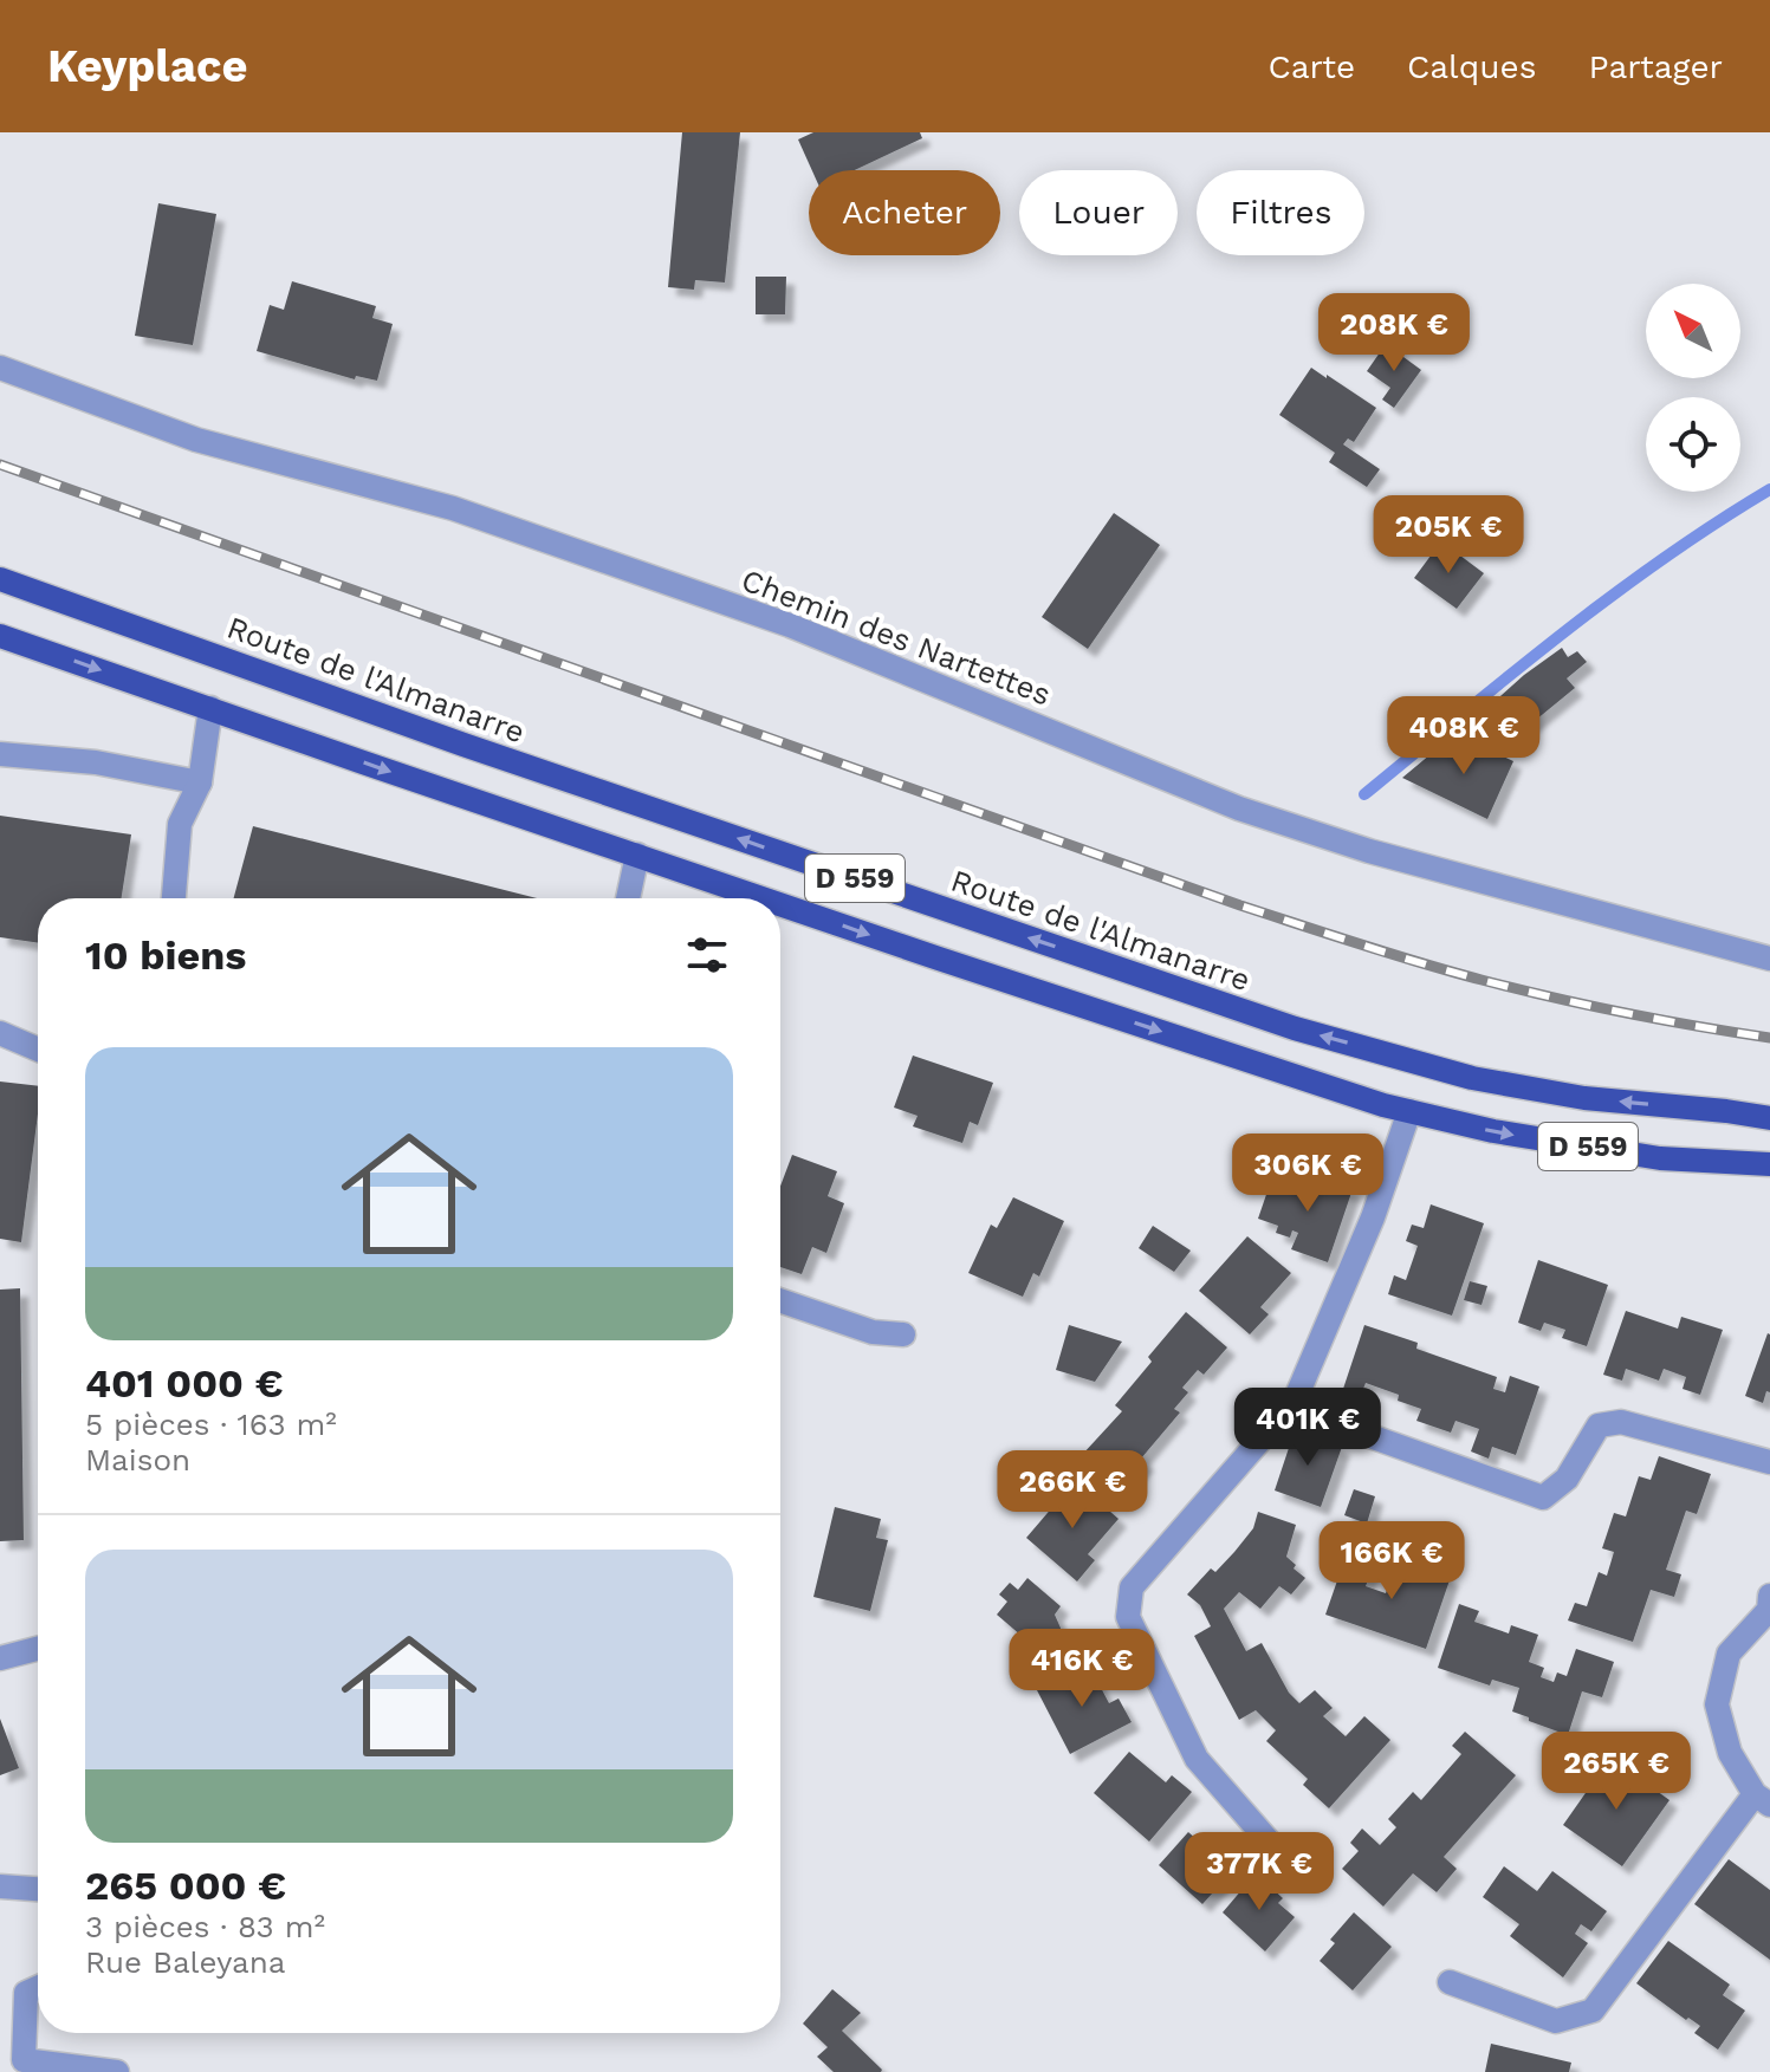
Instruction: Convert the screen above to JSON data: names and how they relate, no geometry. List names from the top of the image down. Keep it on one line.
{"streets":{"main road":["Route de l'Almanarre","D 559"],"street":["Chemin des Nartettes"]},"north":"top left","page":{"header":"Keyplace","nav":["Carte","Calques","Partager"],"chip":["Acheter","Louer","Filtres"],"price":["208K €","205K €","408K €","306K €","401K €","266K €","166K €","416K €","265K €","377K €"],"heading":"10 biens","list":[{"name":"401 000 €","note":"5 pièces · 163 m² · Maison"},{"name":"265 000 €","note":"3 pièces · 83 m² · Rue Baleyana"}]}}
